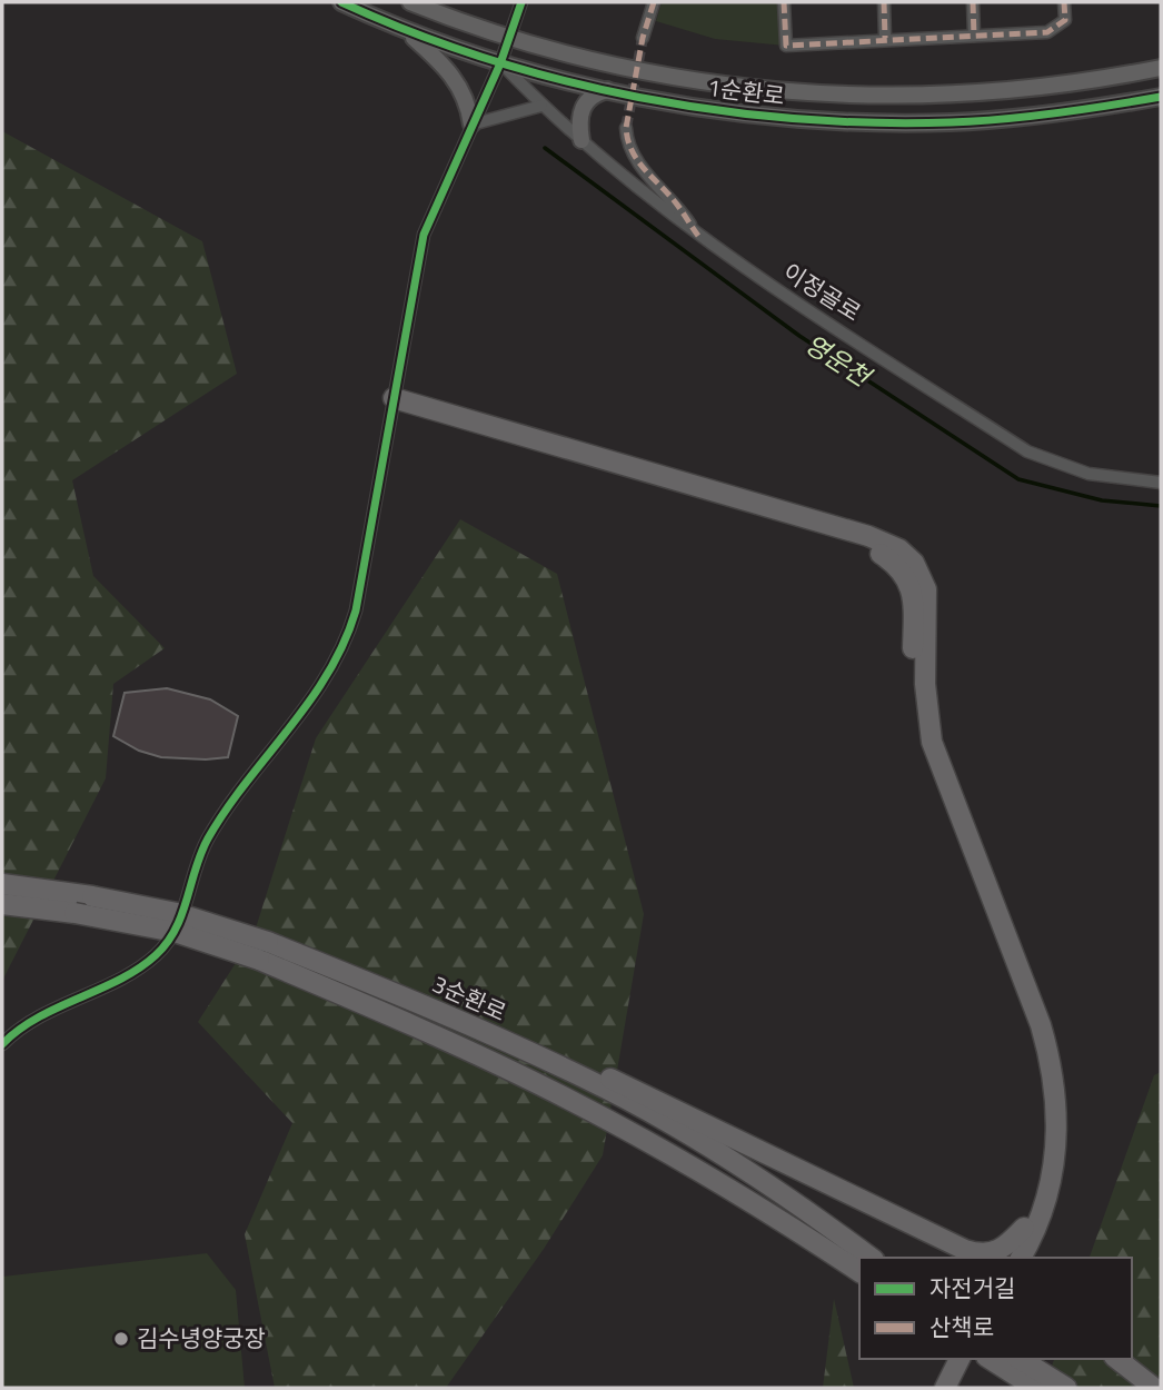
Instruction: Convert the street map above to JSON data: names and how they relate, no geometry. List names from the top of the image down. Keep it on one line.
{"streets":{"highway":["3순환로"],"street":["1순환로","이정골로"]},"crossings":[["1순환로","이정골로"]],"water":["영운천"],"places":["김수녕양궁장"],"legend":["자전거길","산책로"]}
